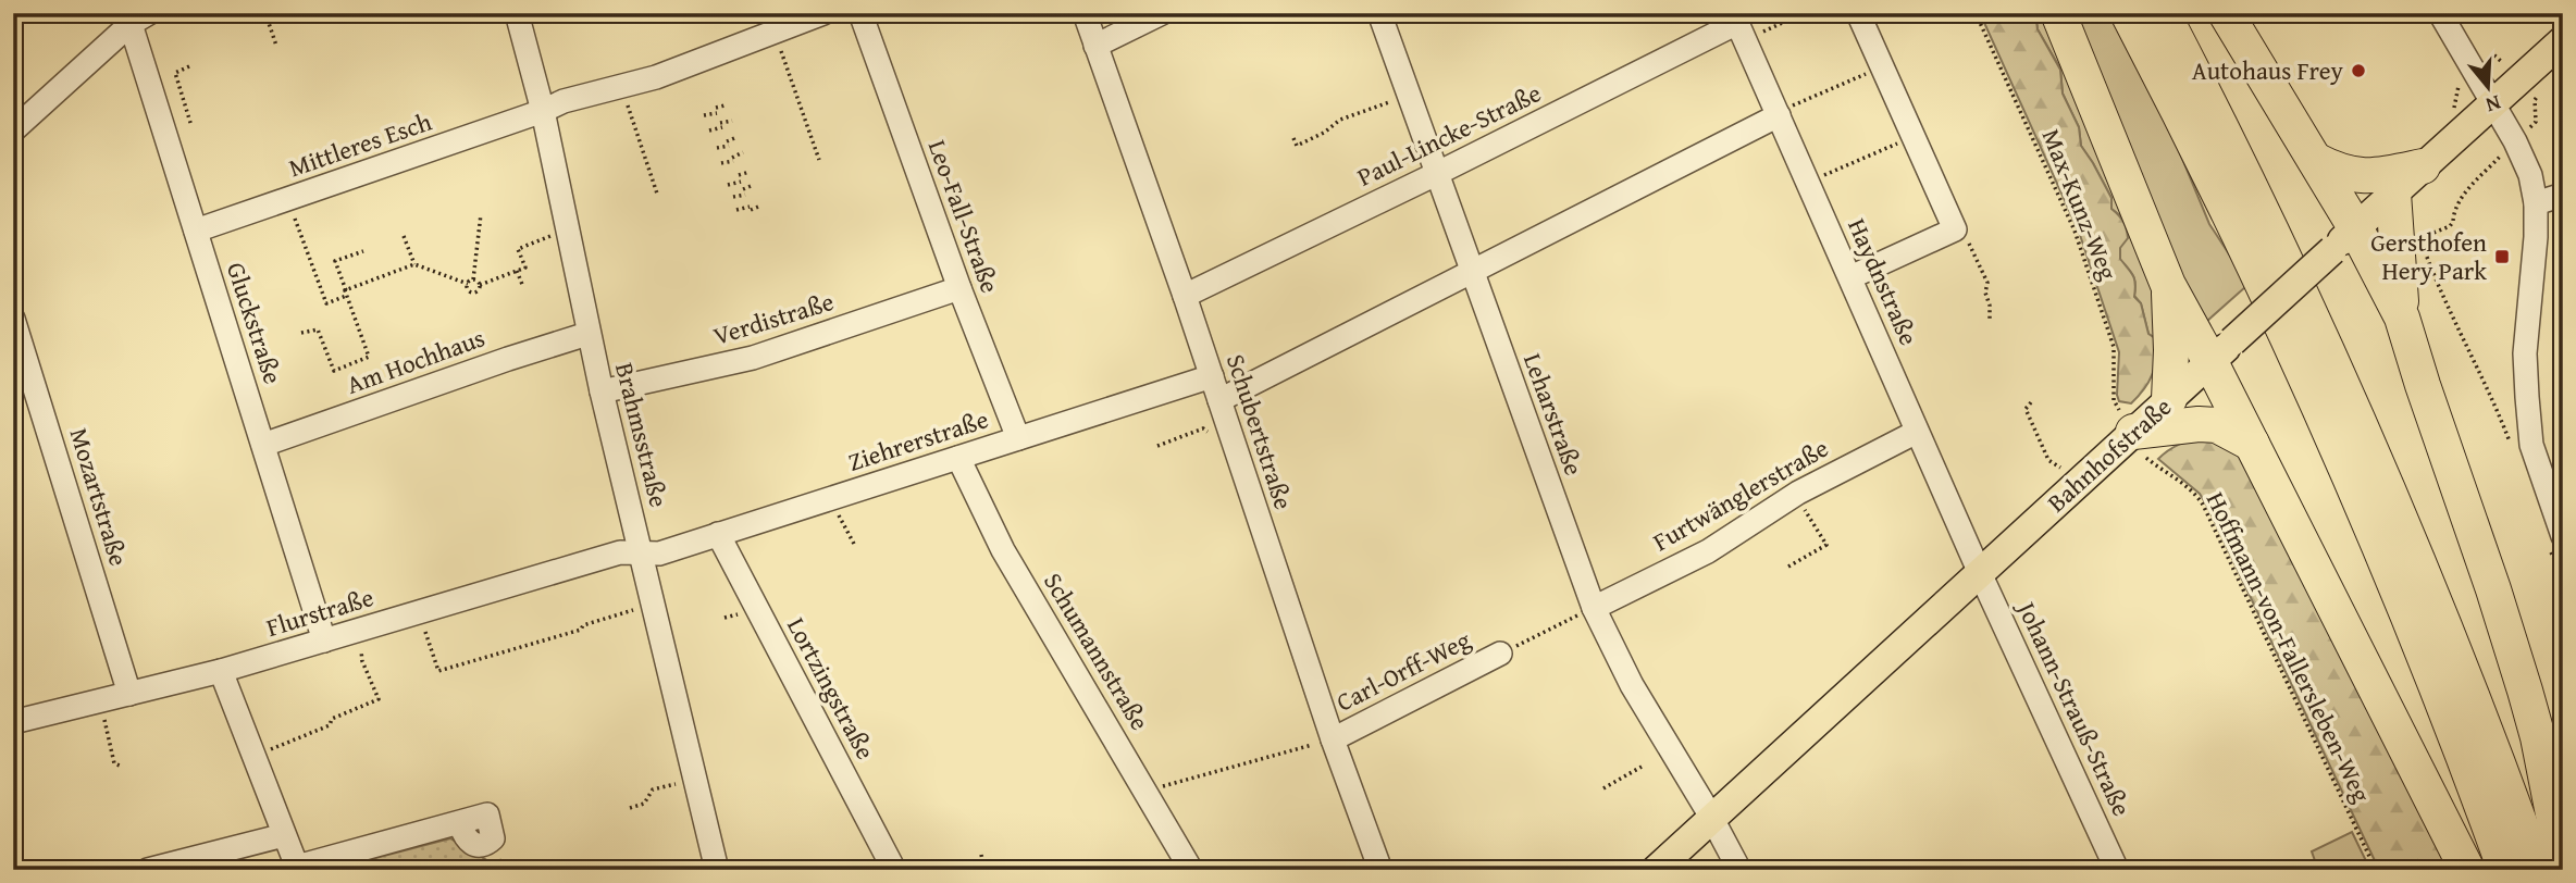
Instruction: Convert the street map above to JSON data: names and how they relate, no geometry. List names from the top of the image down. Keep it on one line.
{"streets":{"main road":["Bahnhofstraße"],"street":["Paul-Lincke-Straße","Mittleres Esch","Leo-Fall-Straße","Haydnstraße","Verdistraße","Gluckstraße","Am Hochhaus","Leharstraße","Schubertstraße","Brahmsstraße","Ziehrerstraße","Furtwänglerstraße","Mozartstraße","Flurstraße","Schumannstraße","Carl-Orff-Weg","Lortzingstraße","Johann-Strauß-Straße"],"path":["Max-Kunz-Weg","Hoffmann-von-Fallersleben-Weg"]},"crossings":[["Paul-Lincke-Straße","Haydnstraße"],["Paul-Lincke-Straße","Leharstraße"],["Paul-Lincke-Straße","Schubertstraße"],["Mittleres Esch","Gluckstraße"],["Mittleres Esch","Brahmsstraße"],["Max-Kunz-Weg","Bahnhofstraße"],["Max-Kunz-Weg","Hoffmann-von-Fallersleben-Weg"],["Leo-Fall-Straße","Verdistraße"],["Leo-Fall-Straße","Ziehrerstraße"],["Haydnstraße","Bahnhofstraße"],["Haydnstraße","Furtwänglerstraße"],["Haydnstraße","Johann-Strauß-Straße"],["Verdistraße","Brahmsstraße"],["Gluckstraße","Am Hochhaus"],["Gluckstraße","Flurstraße"],["Am Hochhaus","Brahmsstraße"],["Leharstraße","Bahnhofstraße"],["Leharstraße","Furtwänglerstraße"],["Schubertstraße","Ziehrerstraße"],["Schubertstraße","Carl-Orff-Weg"],["Brahmsstraße","Ziehrerstraße"],["Brahmsstraße","Flurstraße"],["Ziehrerstraße","Flurstraße"],["Ziehrerstraße","Schumannstraße"],["Ziehrerstraße","Lortzingstraße"],["Bahnhofstraße","Hoffmann-von-Fallersleben-Weg"],["Bahnhofstraße","Johann-Strauß-Straße"],["Mozartstraße","Flurstraße"]],"places":{"other":["Autohaus Frey"],"transit":["Gersthofen Hery Park"]},"north":"bottom"}
